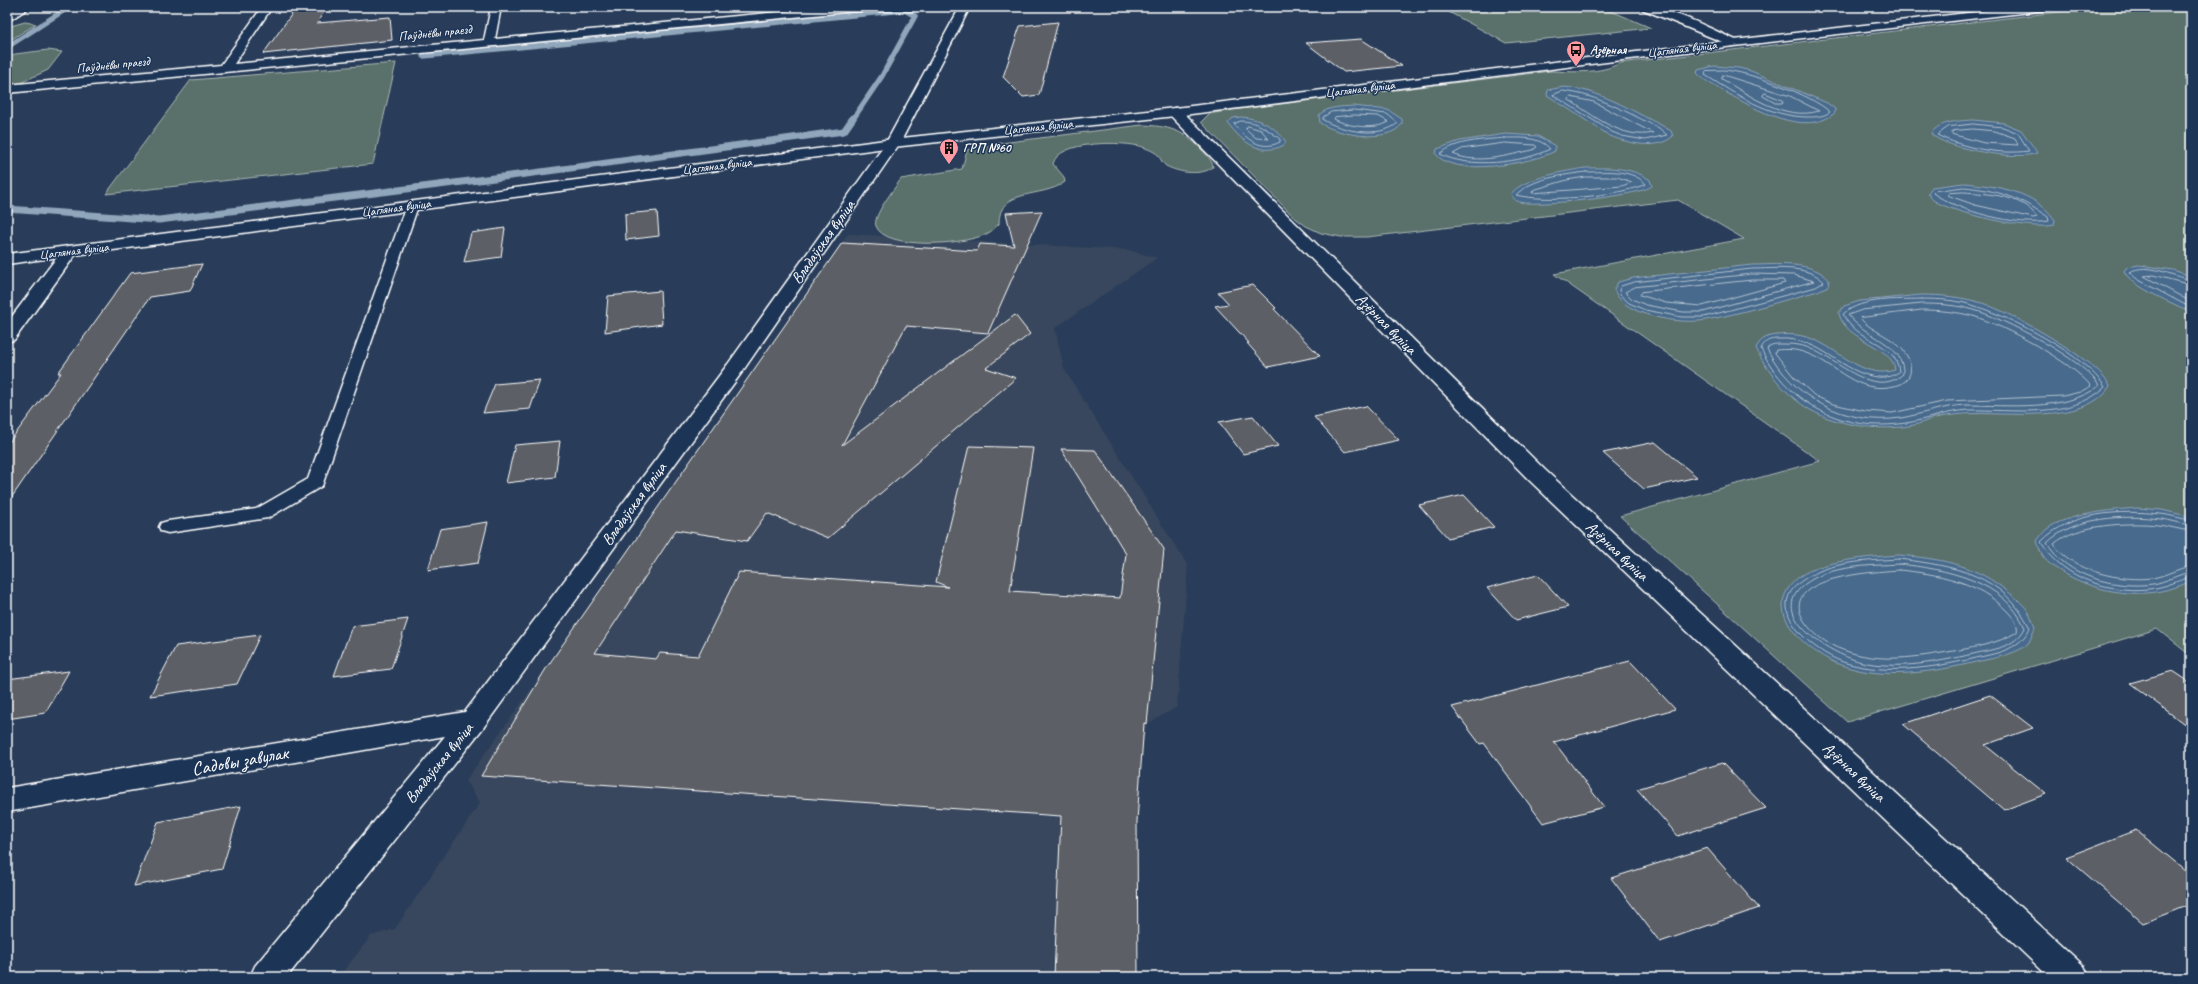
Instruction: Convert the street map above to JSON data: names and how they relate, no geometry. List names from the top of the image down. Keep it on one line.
{"streets":{"street":["Паўднёвы праезд","Цагляная вуліца","Владаўская вуліца","Азёрная вуліца","Садовы завулак"]},"crossings":[["Цагляная вуліца","Владаўская вуліца"],["Цагляная вуліца","Азёрная вуліца"],["Владаўская вуліца","Садовы завулак"]],"places":{"bus stop":["Азёрная"],"building":["ГРП №60"]}}
